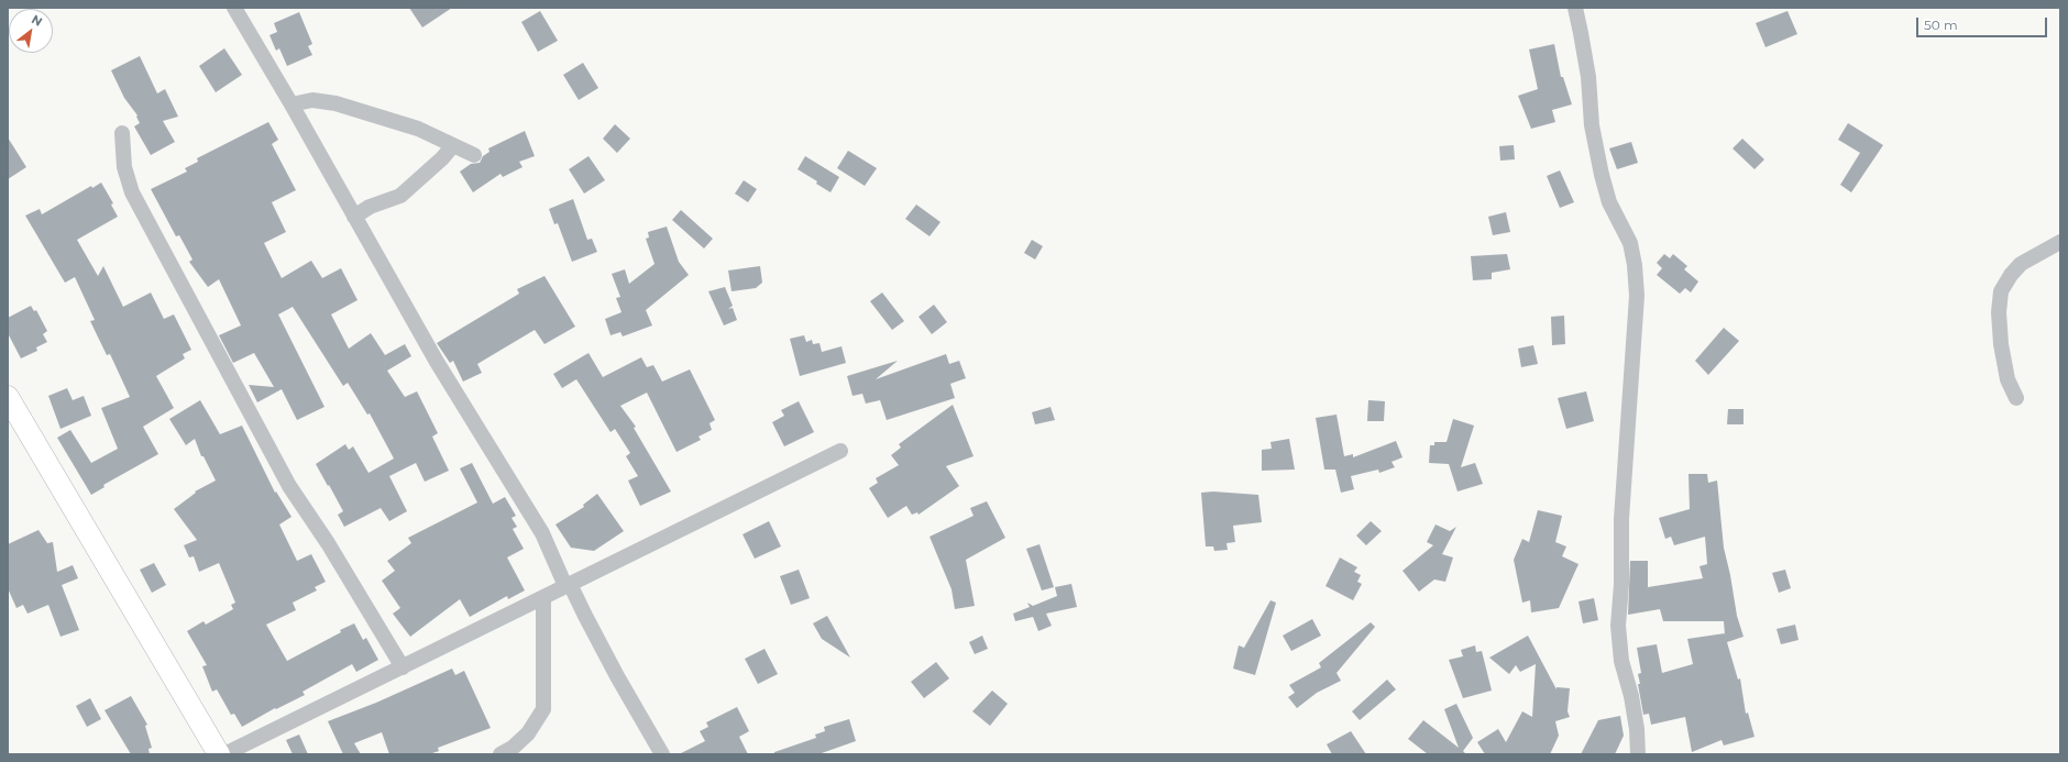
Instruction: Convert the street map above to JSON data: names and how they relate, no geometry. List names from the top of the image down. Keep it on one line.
{"scale_bar":"50 m","north":"top right"}
